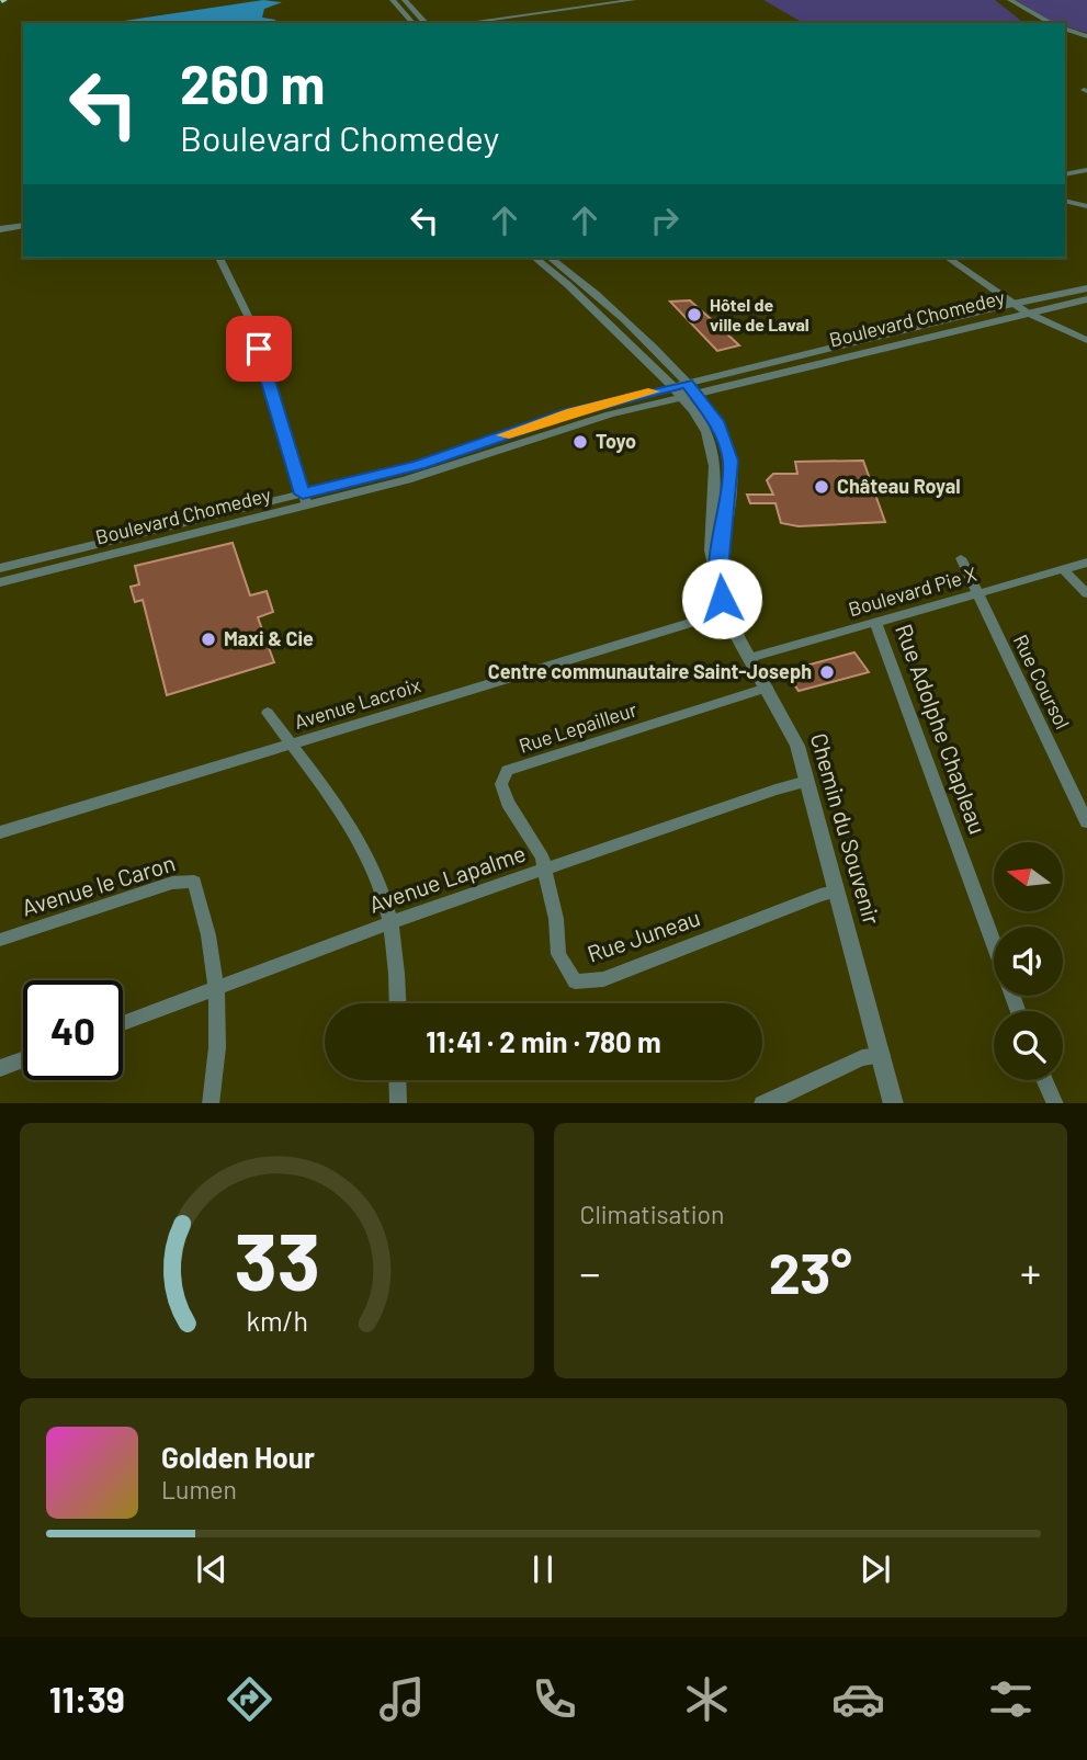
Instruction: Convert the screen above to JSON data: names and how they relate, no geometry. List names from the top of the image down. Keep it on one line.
{"streets":{"street":["Boulevard Chomedey","Boulevard Pie X","Rue Coursol","Avenue Lacroix","Rue Lepailleur","Rue Adolphe Chapleau","Chemin du Souvenir","Avenue Lapalme","Avenue le Caron","Rue Juneau"]},"crossings":[["Boulevard Chomedey","Chemin du Souvenir"],["Boulevard Pie X","Rue Coursol"],["Boulevard Pie X","Rue Adolphe Chapleau"],["Boulevard Pie X","Chemin du Souvenir"],["Avenue Lacroix","Chemin du Souvenir"],["Rue Lepailleur","Chemin du Souvenir"],["Rue Lepailleur","Avenue Lapalme"],["Rue Lepailleur","Rue Juneau"],["Chemin du Souvenir","Avenue Lapalme"],["Chemin du Souvenir","Rue Juneau"],["Avenue Lapalme","Avenue le Caron"],["Avenue Lapalme","Rue Juneau"]],"places":["Hôtel de ville de Laval","Toyo","Château Royal","Maxi & Cie","Centre communautaire Saint-Joseph"],"north":"left","page":{"turn":["260 m","Boulevard Chomedey"],"limit":"40","trip":"11:41 · 2 min · 780 m","tile":"Climatisation","heat":["−","23°","+"],"song":["Golden Hour","Lumen"],"tabs":"11:39","gauge":["33","km/h"]}}
